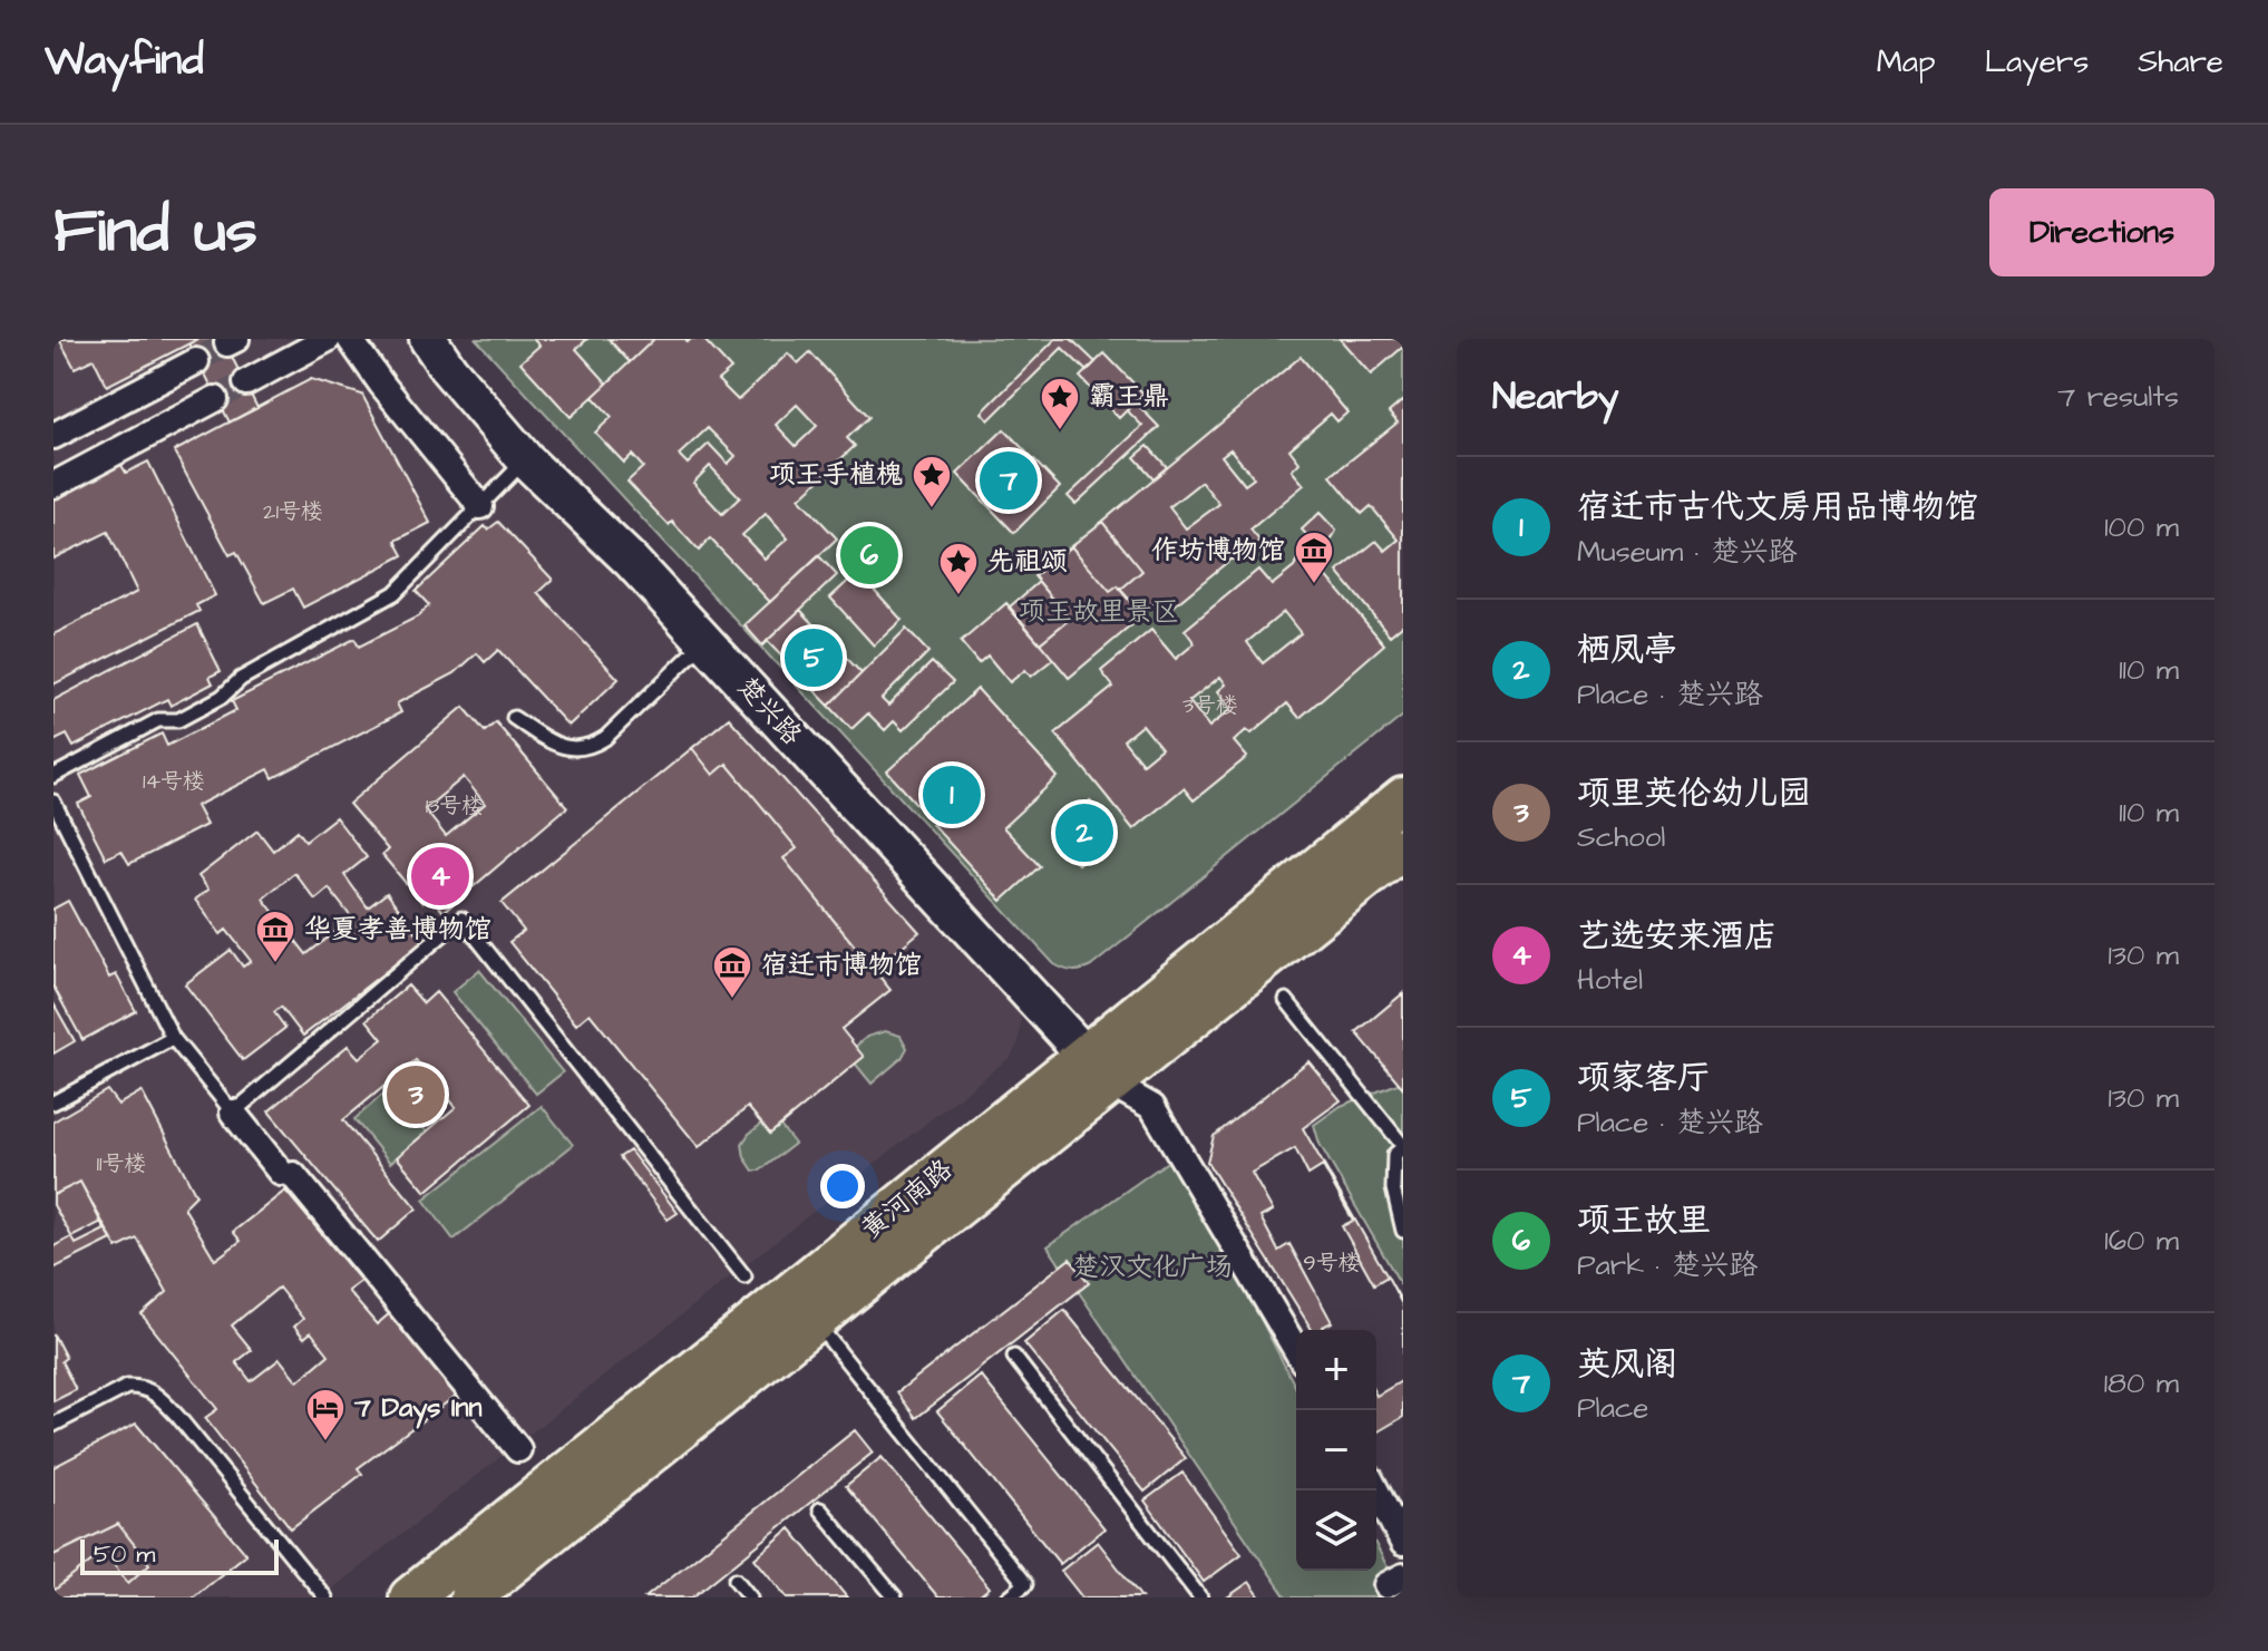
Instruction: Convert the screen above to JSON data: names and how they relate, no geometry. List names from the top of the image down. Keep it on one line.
{"streets":{"main road":["黄河南路"],"street":["楚兴路"]},"crossings":[["楚兴路","黄河南路"]],"parks":["项王故里景区","楚汉文化广场"],"places":{"place":["霸王鼎","项王手植槐","先祖颂"],"museum":["作坊博物馆","华夏孝善博物馆","宿迁市博物馆"],"hotel":["7 Days Inn"]},"house_numbers":["21号楼","3号楼","14号楼","13号楼","11号楼","9号楼"],"scale_bar":"50 m","page":{"header":"Wayfind","nav":["Map","Layers","Share"],"title":"Find us","buttons":"Directions","heading":["Nearby","7 results"],"pins":["7","6","5","1","2","4","3"],"list":[{"mark":"1","name":"宿迁市古代文房用品博物馆","note":"Museum · 楚兴路","value":"100 m"},{"mark":"2","name":"栖凤亭","note":"Place · 楚兴路","value":"110 m"},{"mark":"3","name":"项里英伦幼儿园","note":"School","value":"110 m"},{"mark":"4","name":"艺选安来酒店","note":"Hotel","value":"130 m"},{"mark":"5","name":"项家客厅","note":"Place · 楚兴路","value":"130 m"},{"mark":"6","name":"项王故里","note":"Park · 楚兴路","value":"160 m"},{"mark":"7","name":"英风阁","note":"Place","value":"180 m"}],"map_buttons":["+","−"],"scale":"50 m"}}
